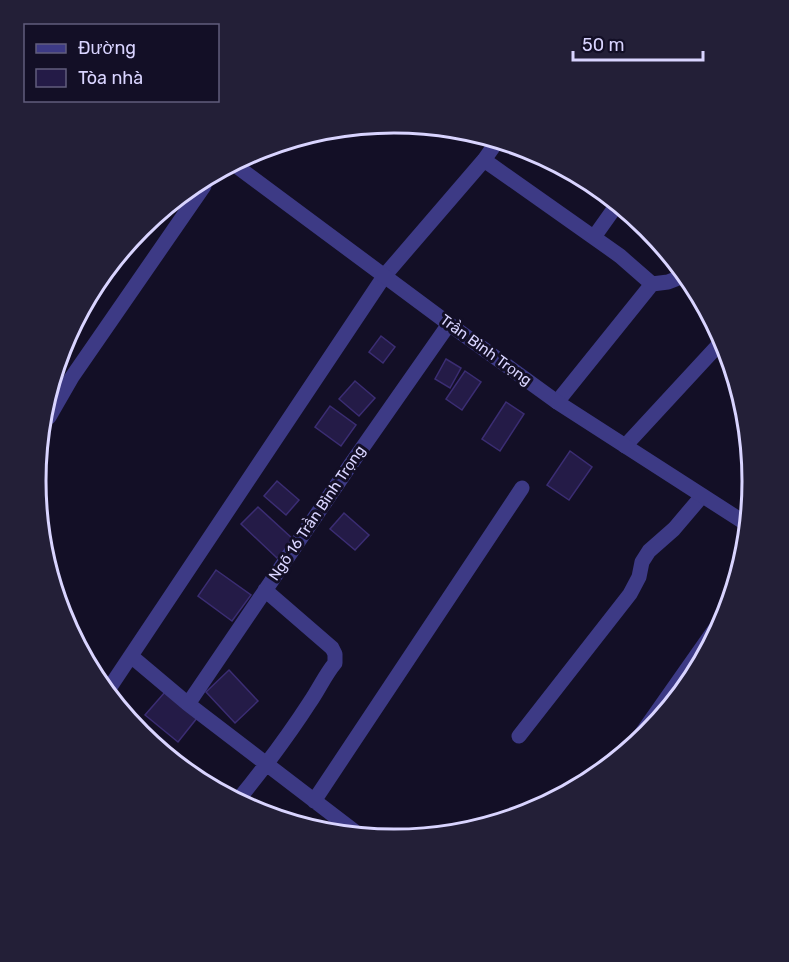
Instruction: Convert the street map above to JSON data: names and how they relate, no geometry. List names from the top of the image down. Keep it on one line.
{"streets":{"street":["Trần Bình Trọng","Ngõ 16 Trần Bình Trọng"]},"crossings":[["Trần Bình Trọng","Ngõ 16 Trần Bình Trọng"]],"legend":["Đường","Tòa nhà"],"scale_bar":"50 m"}
